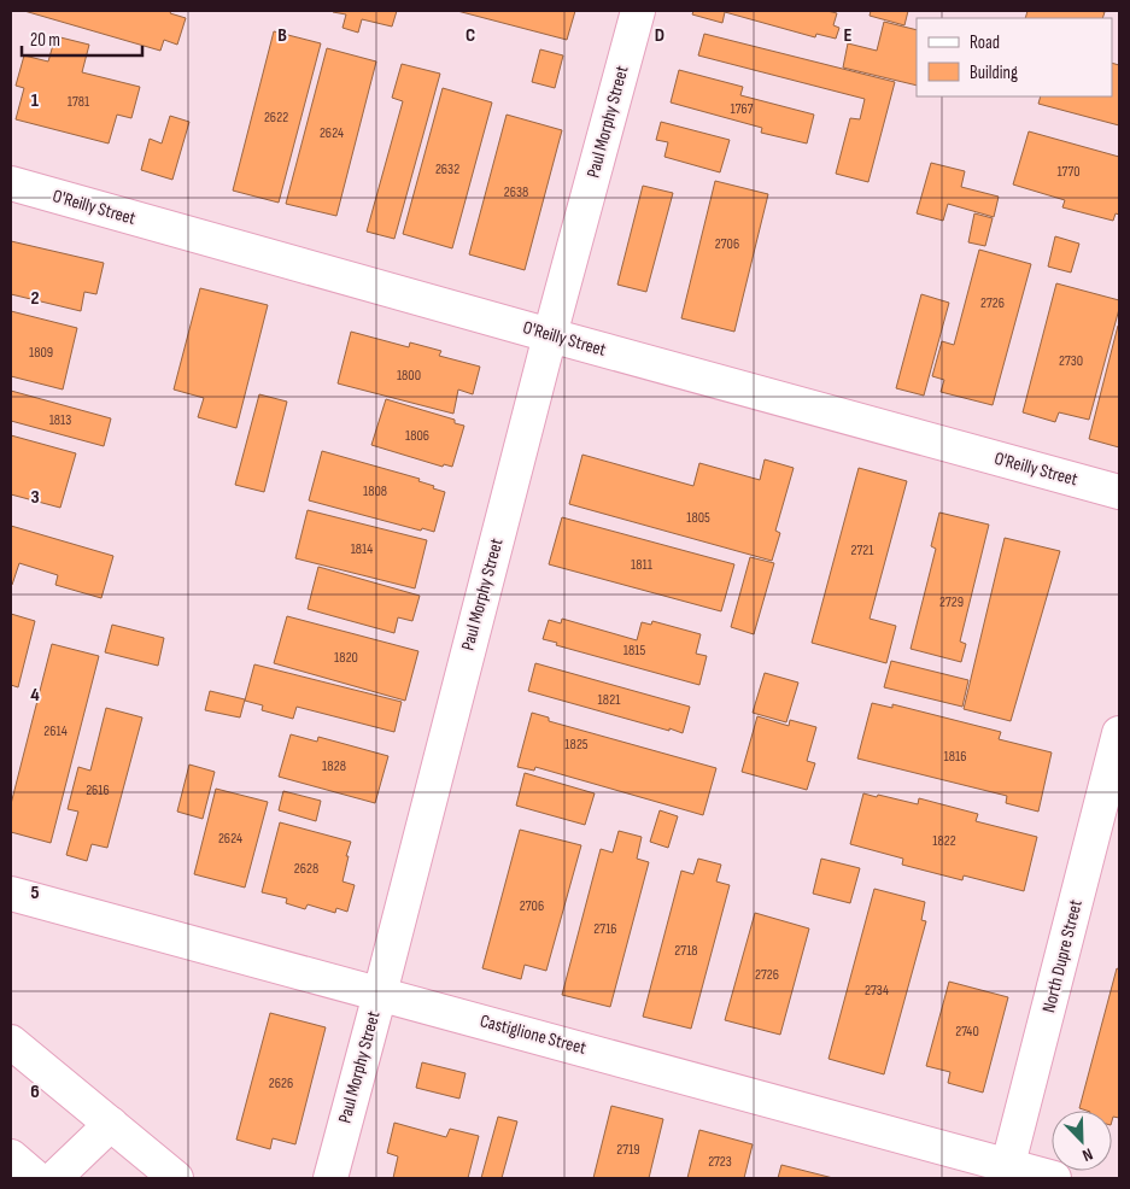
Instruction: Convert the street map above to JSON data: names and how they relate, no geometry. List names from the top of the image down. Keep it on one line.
{"streets":{"street":["Paul Morphy Street","O'Reilly Street","North Dupre Street","Castiglione Street"]},"crossings":[["Paul Morphy Street","O'Reilly Street"],["Paul Morphy Street","Castiglione Street"],["North Dupre Street","Castiglione Street"]],"house_numbers":["1781","1767","2622","2624","2632","1770","2638","2706","2726","1809","2730","1800","1813","1806","1808","1805","1814","2721","1811","2729","1815","1820","1821","2614","1825","1816","1828","2616","2624","1822","2628","2706","2716","2718","2726","2734","2740","2626","2719","2723"],"legend":["Road","Building"],"scale_bar":"20 m","north":"bottom right","grid":{"columns":["B","C","D","E"],"rows":["1","2","3","4","5","6"]}}
